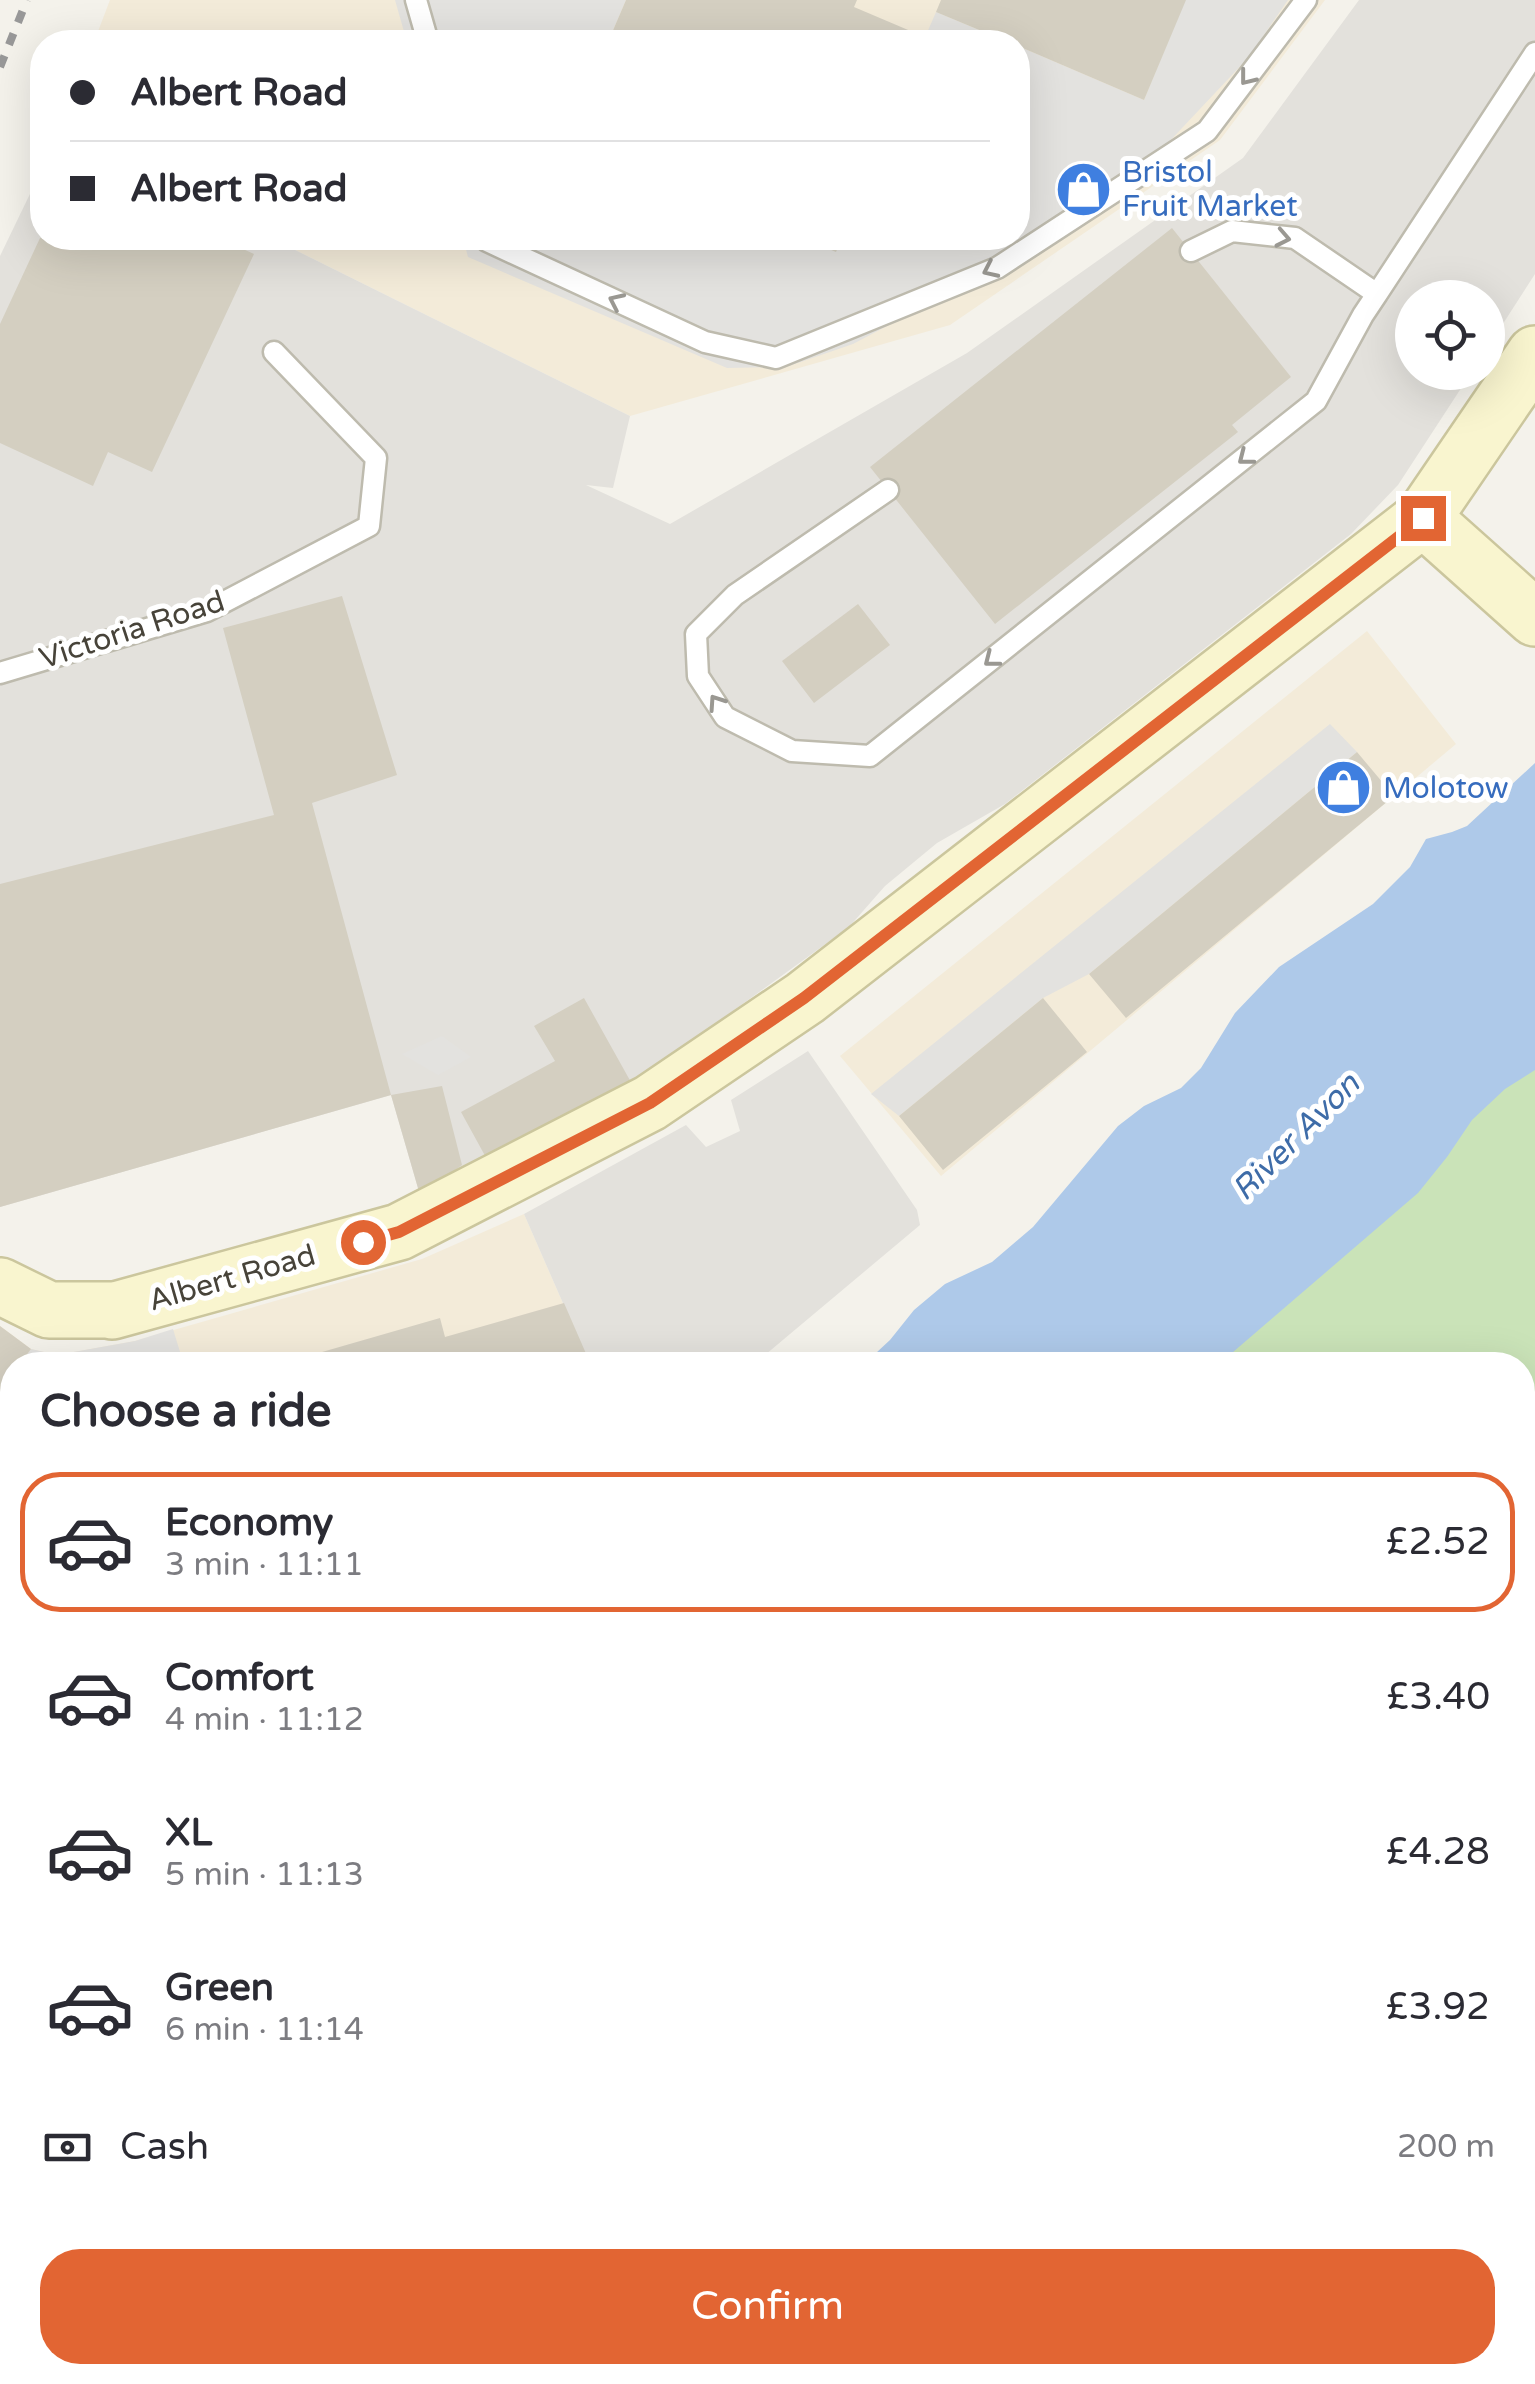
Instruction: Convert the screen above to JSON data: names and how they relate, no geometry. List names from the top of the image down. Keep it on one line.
{"streets":{"street":["Albert Road"],"lane":["Victoria Road"]},"water":["River Avon"],"places":{"shop":["Bristol Fruit Market","Molotow"]},"page":{"banner":["Albert Road","Albert Road"],"heading":"Choose a ride","list":[{"name":"Economy","note":"3 min · 11:11","value":"£2.52"},{"name":"Comfort","note":"4 min · 11:12","value":"£3.40"},{"name":"XL","note":"5 min · 11:13","value":"£4.28"},{"name":"Green","note":"6 min · 11:14","value":"£3.92"}],"pay":["Cash","200 m"],"buttons":"Confirm"}}
